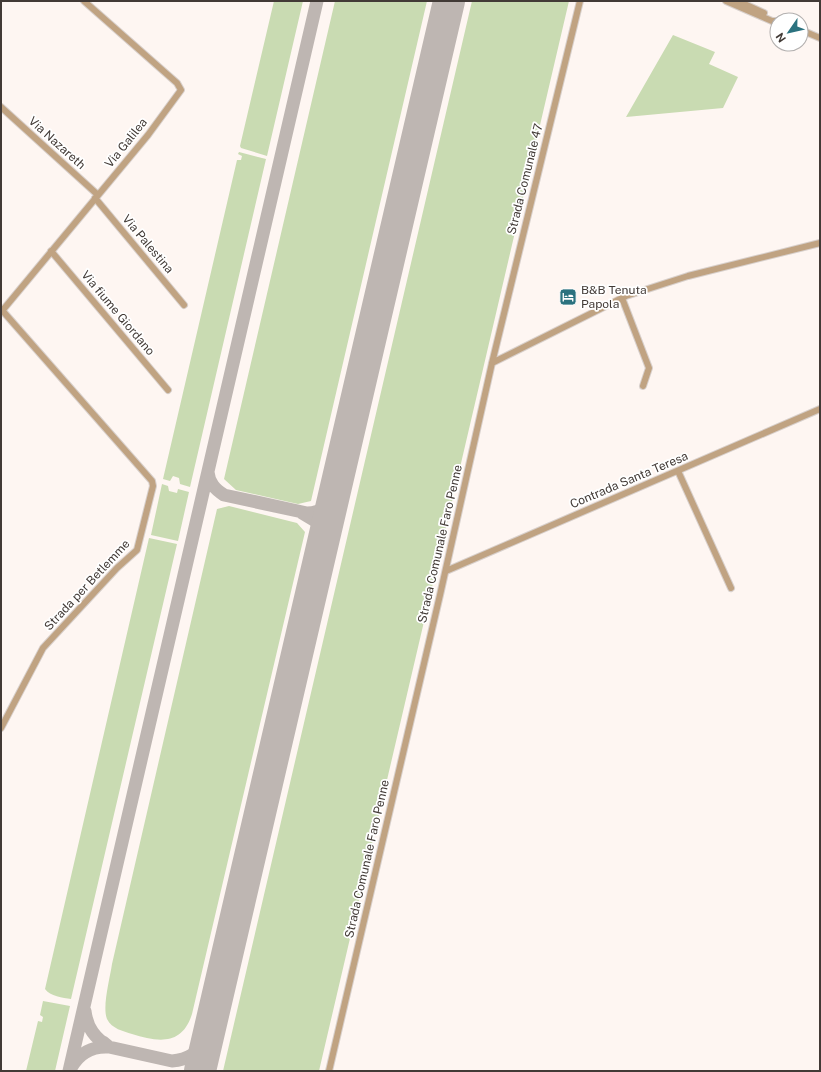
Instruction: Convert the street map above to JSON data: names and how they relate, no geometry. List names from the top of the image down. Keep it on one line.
{"streets":{"street":["Via Nazareth","Via Galilea","Strada Comunale 47","Via Palestina","Via fiume Giordano","Contrada Santa Teresa","Strada Comunale Faro Penne","Strada per Betlemme"]},"crossings":[["Via Nazareth","Via Galilea"],["Via Nazareth","Via Palestina"],["Via Galilea","Via Palestina"],["Via Galilea","Via fiume Giordano"],["Via Galilea","Strada per Betlemme"],["Strada Comunale 47","Strada Comunale Faro Penne"],["Contrada Santa Teresa","Strada Comunale Faro Penne"]],"places":{"hotel":["B&B Tenuta Papola"]},"north":"bottom left"}
